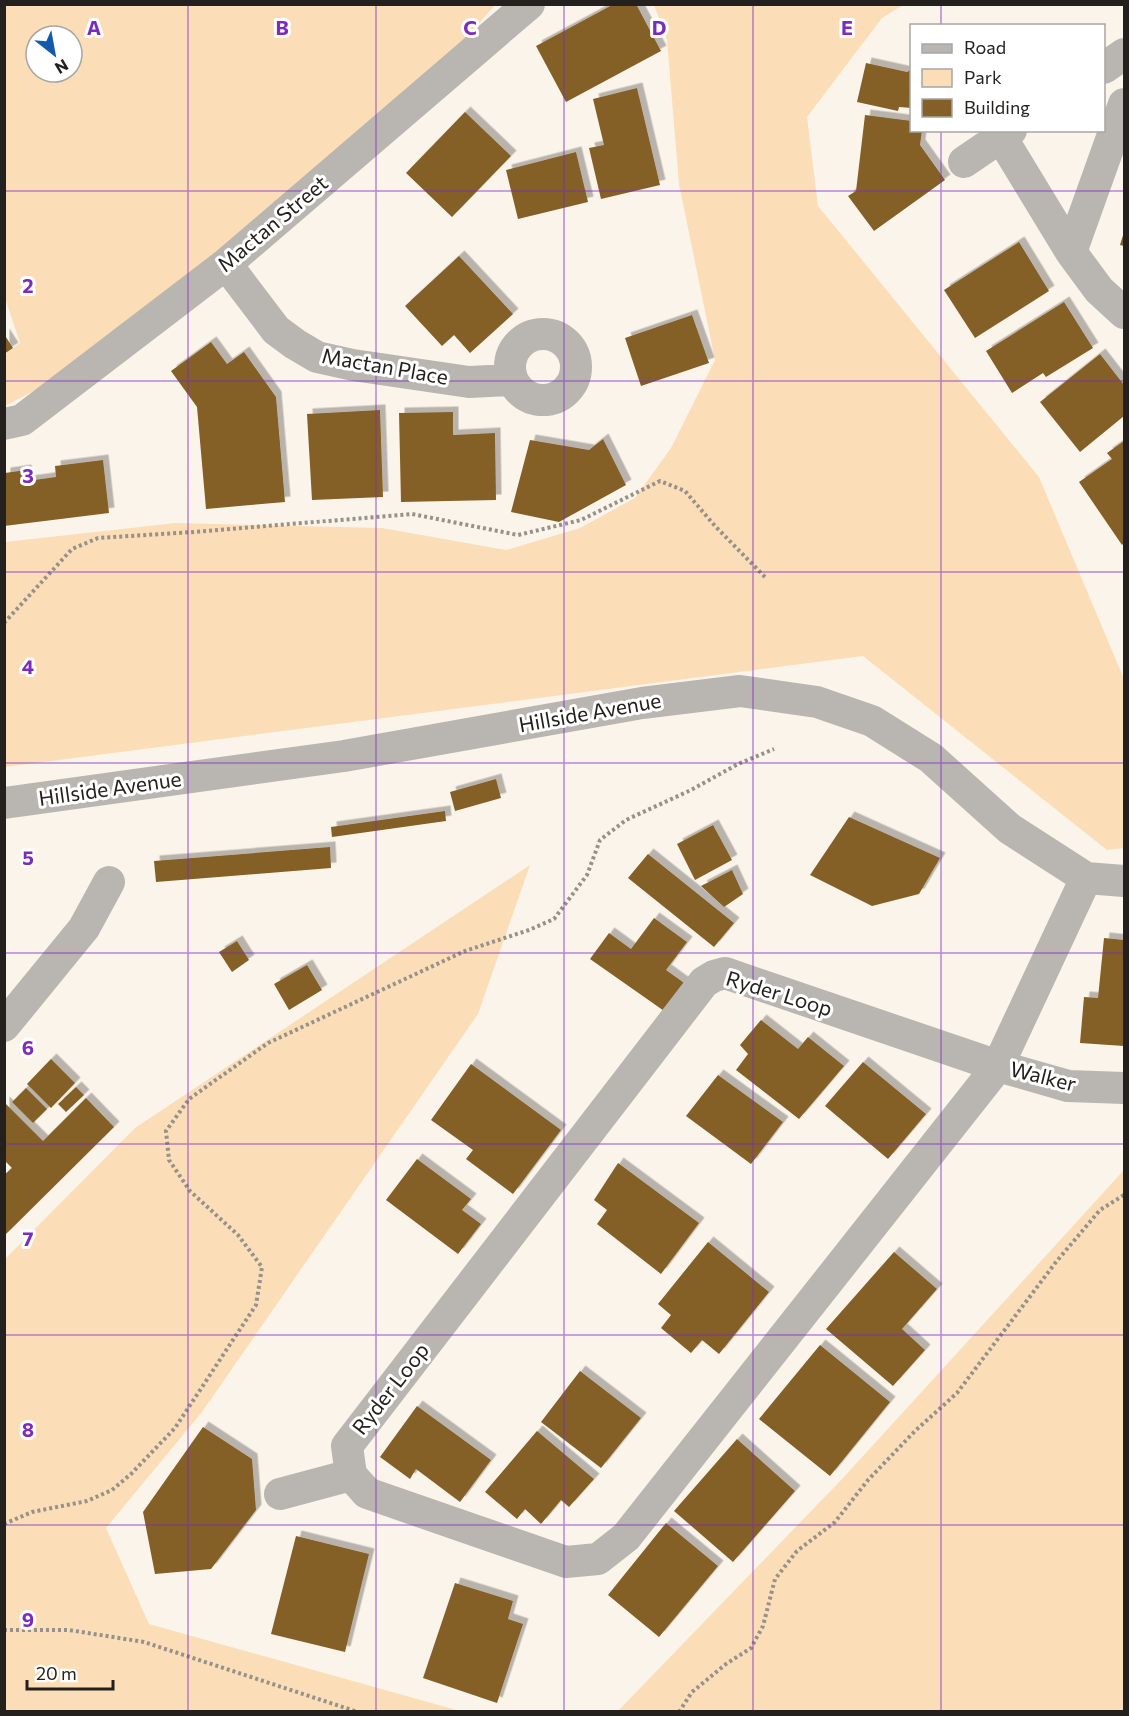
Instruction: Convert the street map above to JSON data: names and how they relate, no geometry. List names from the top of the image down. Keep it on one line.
{"streets":{"street":["Mactan Street","Mactan Place","Hillside Avenue","Ryder Loop","Walker"]},"crossings":[["Mactan Street","Mactan Place"],["Ryder Loop","Walker"]],"legend":["Road","Park","Building"],"scale_bar":"20 m","north":"bottom right","grid":{"columns":["A","B","C","D","E"],"rows":["2","3","4","5","6","7","8","9"]}}
